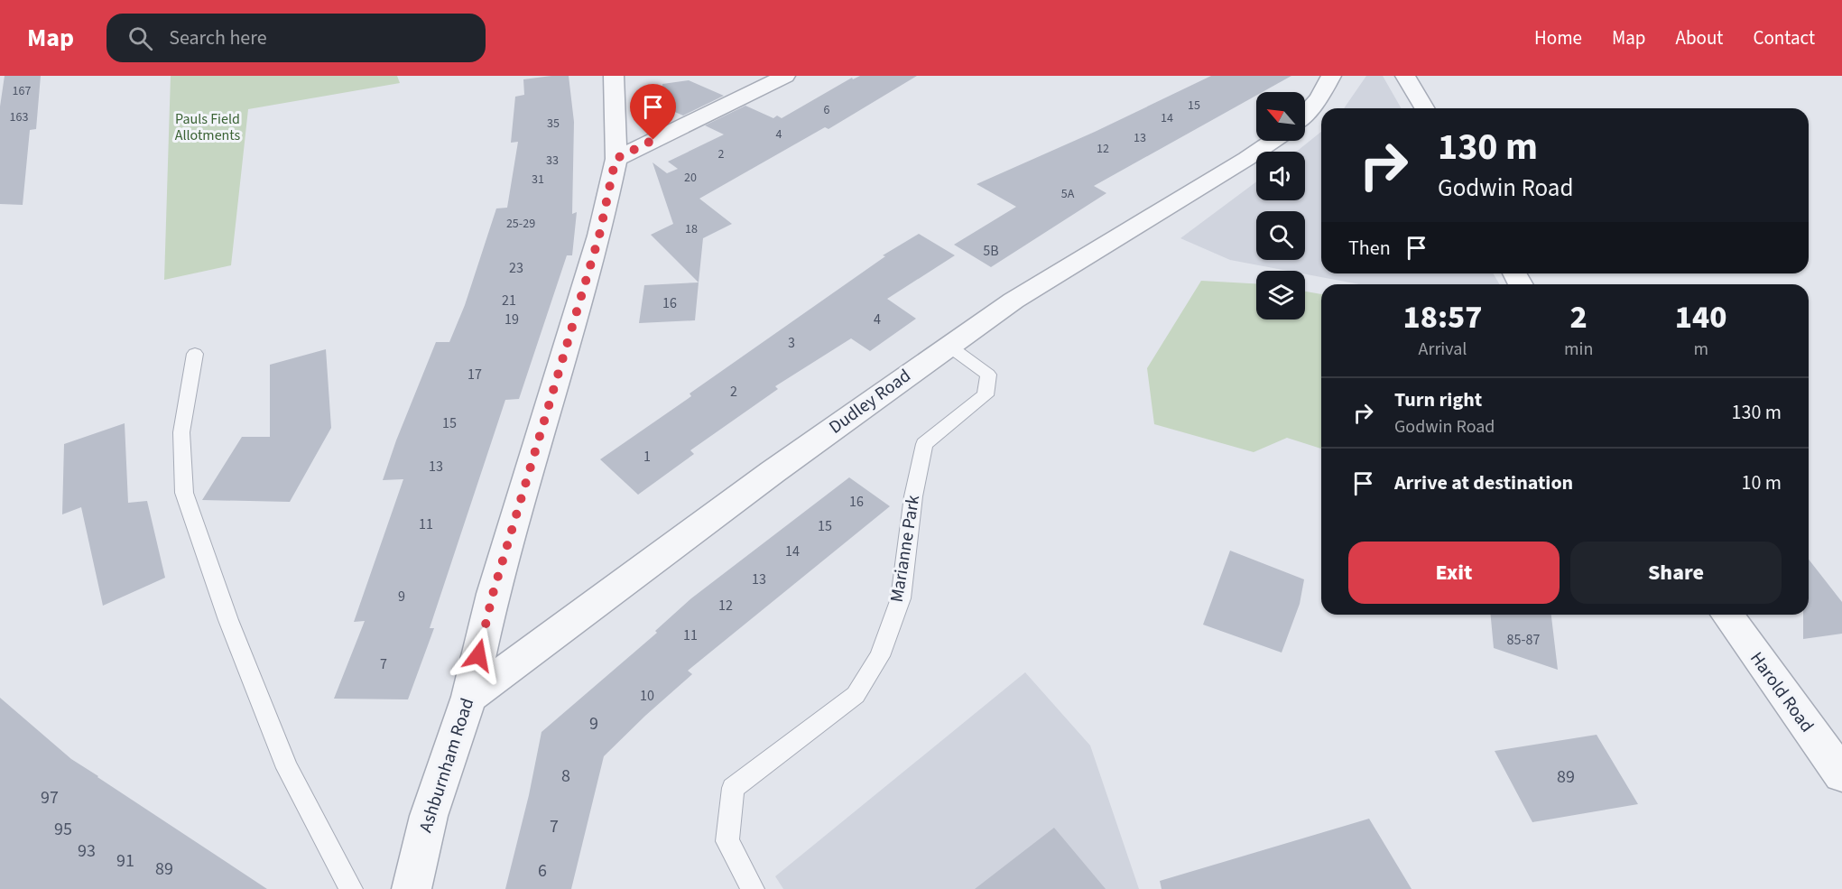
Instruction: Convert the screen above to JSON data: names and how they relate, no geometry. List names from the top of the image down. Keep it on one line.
{"streets":{"street":["Dudley Road","Harold Road","Ashburnham Road"],"lane":["Marianne Park"]},"crossings":[["Dudley Road","Marianne Park"],["Dudley Road","Ashburnham Road"]],"parks":["Pauls Field Allotments"],"house_numbers":["167","15","6","163","14","35","4","13","12","2","33","20","31","5A","25-29","18","5B","23","21","16","19","4","3","17","2","15","1","13","16","11","15","14","13","9","12","11","85-87","7","10","9","8","89","97","7","95","93","91","89","6"],"north":"top left","page":{"header":"Map","search":"Search here","nav":["Home","Map","About","Contact"],"turn":["130 m","Godwin Road"],"then":"Then","eta":["18:57","Arrival","2","min","140","m"],"list":[{"name":"Turn right","note":"Godwin Road","value":"130 m"},{"name":"Arrive at destination","value":"10 m"}],"buttons":["Exit","Share"]}}
